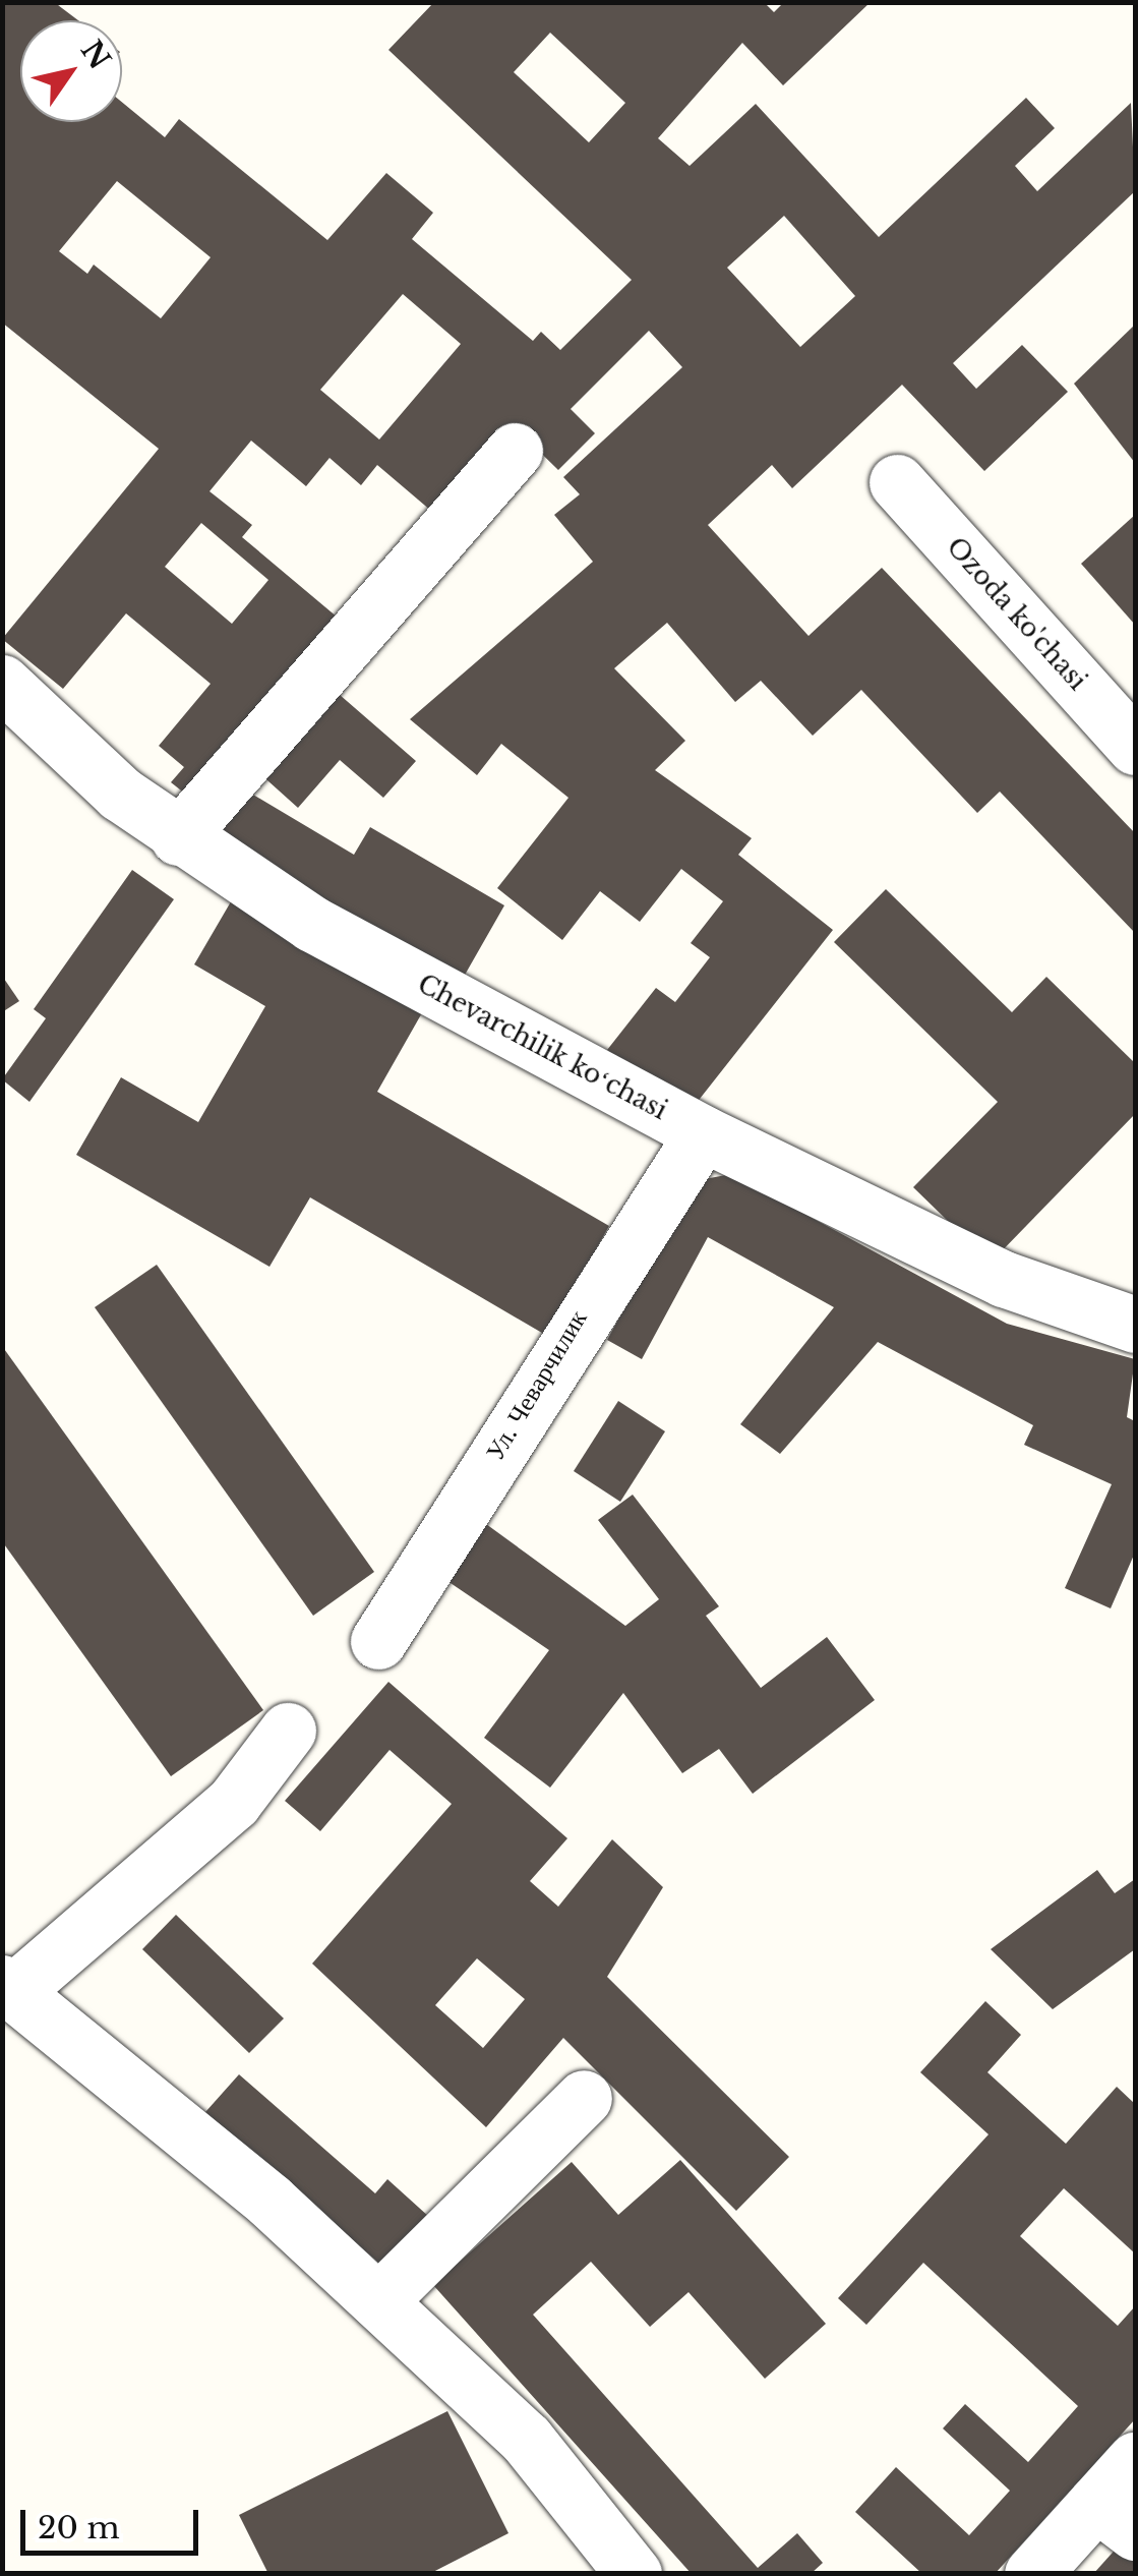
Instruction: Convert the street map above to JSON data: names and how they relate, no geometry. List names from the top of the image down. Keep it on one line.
{"streets":{"street":["Ozoda ko'chasi","Chevarchilik koʻchasi","Ул. Чеварчилик"]},"crossings":[["Chevarchilik koʻchasi","Ул. Чеварчилик"]],"scale_bar":"20 m","north":"top right"}
